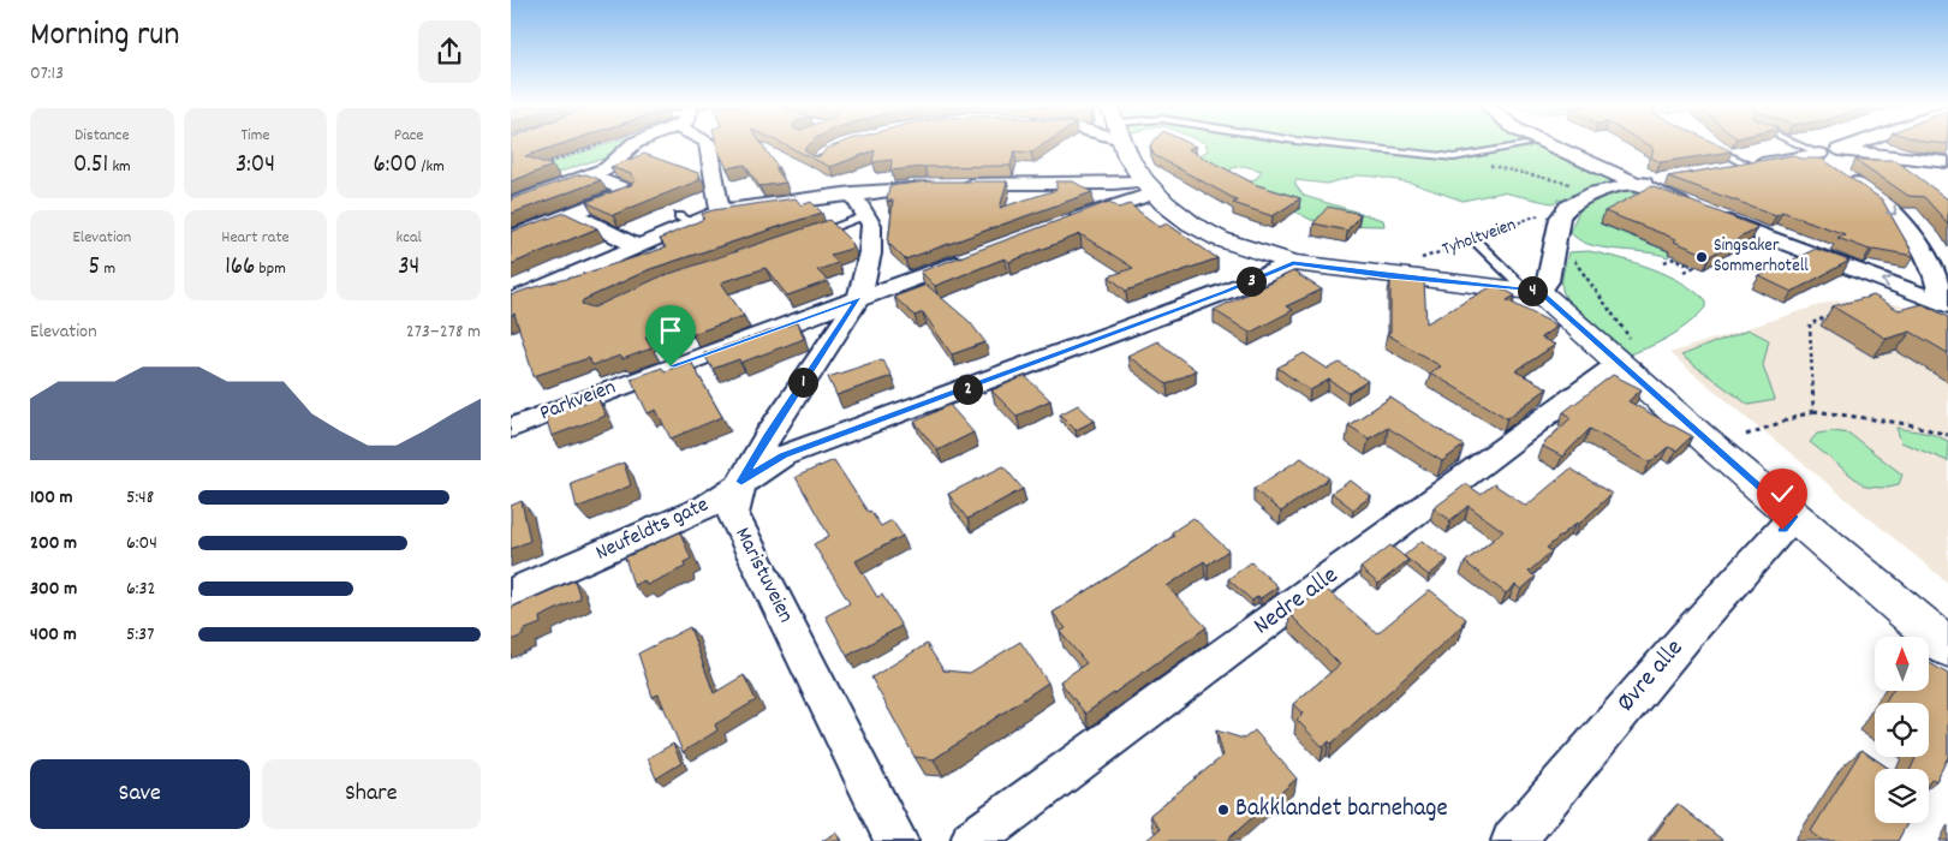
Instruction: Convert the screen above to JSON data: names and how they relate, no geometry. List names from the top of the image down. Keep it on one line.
{"streets":{"street":["Parkveien","Neufeldts gate","Maristuveien","Nedre alle","Øvre alle"],"path":["Tyholtveien"]},"crossings":[["Parkveien","Maristuveien"],["Neufeldts gate","Maristuveien"]],"places":["Singsaker Sommerhotell","Bakklandet barnehage"],"north":"top","page":{"heading":["Morning run","07:13"],"stats":[["Distance","0.51 km"],["Time","3:04"],["Pace","6:00 /km"],["Elevation","5 m"],["Heart rate","166 bpm"],["kcal","34"]],"pins":["3","4","1","2"],"chart":["Elevation","273–278 m"],"list":[{"name":"100 m","note":"5:48"},{"name":"200 m","note":"6:04"},{"name":"300 m","note":"6:32"},{"name":"400 m","note":"5:37"}],"buttons":["Save","Share"]}}
